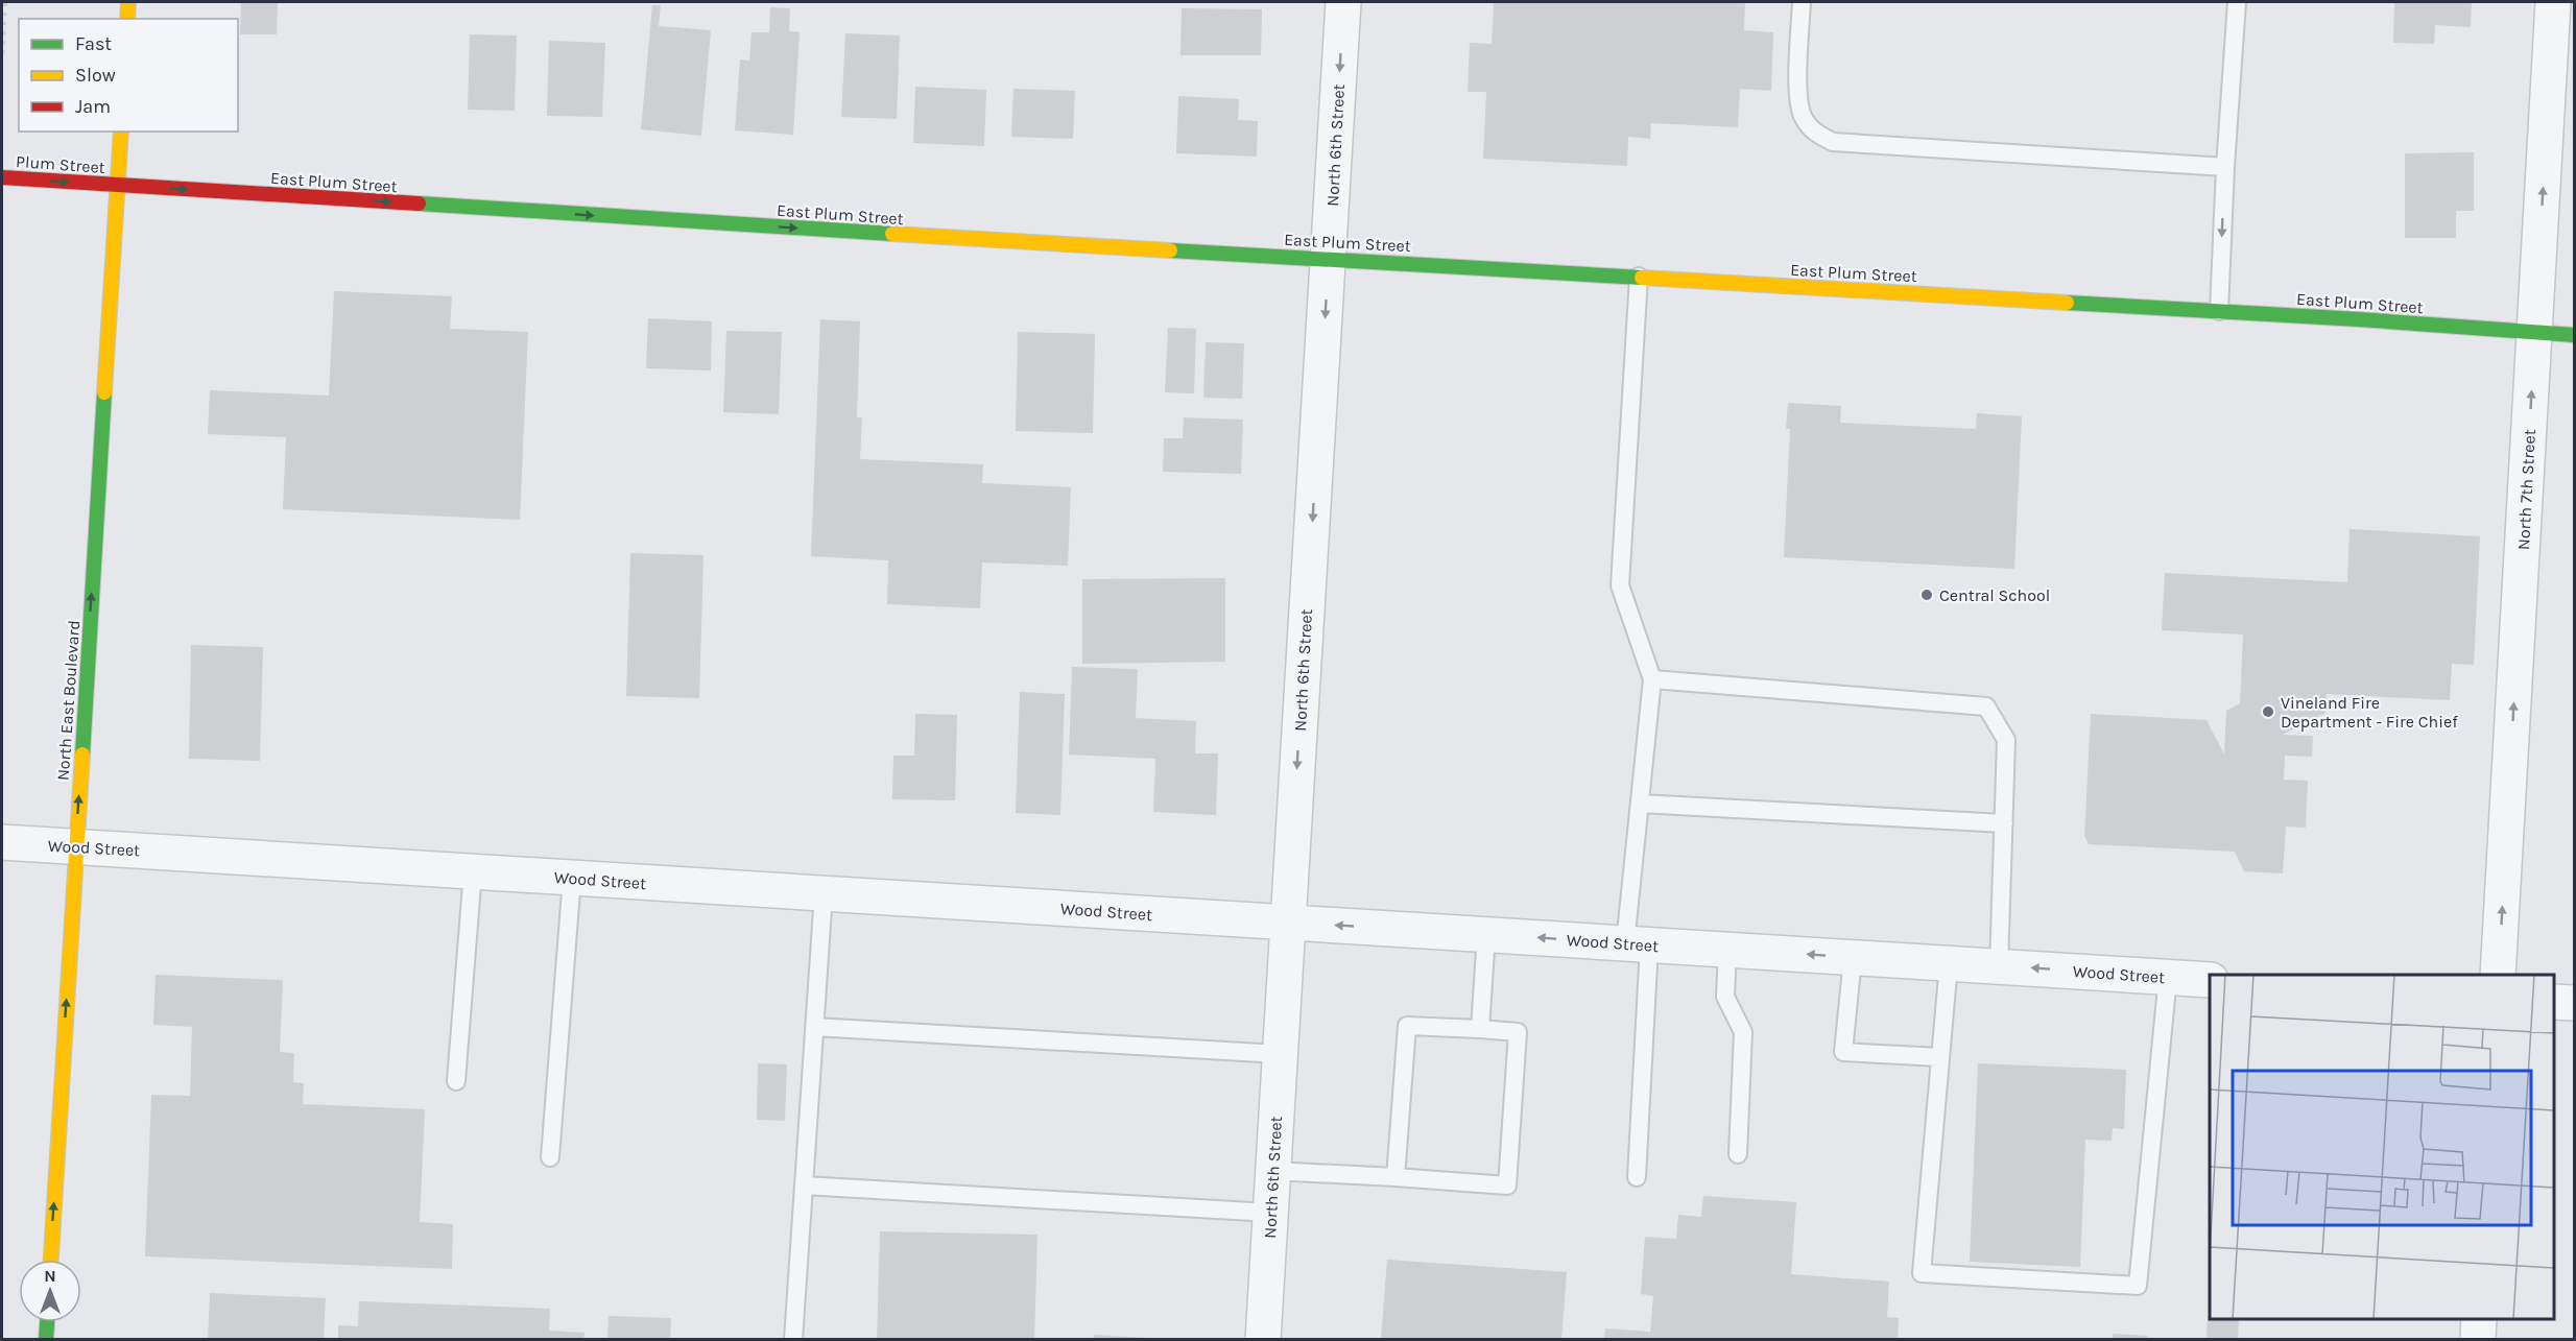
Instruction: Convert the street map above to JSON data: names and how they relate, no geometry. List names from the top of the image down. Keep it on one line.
{"streets":{"street":["North 6th Street","Plum Street","East Plum Street","North 7th Street","North East Boulevard","Wood Street"]},"crossings":[["North 6th Street","East Plum Street"],["North 6th Street","Wood Street"],["Plum Street","East Plum Street"],["Plum Street","North East Boulevard"],["East Plum Street","North 7th Street"],["East Plum Street","North East Boulevard"],["North East Boulevard","Wood Street"]],"one_way":["North 6th Street","Plum Street","East Plum Street","North 7th Street","North East Boulevard"],"places":["Central School","Vineland Fire Department - Fire Chief"],"legend":["Fast","Slow","Jam"],"north":"top"}
